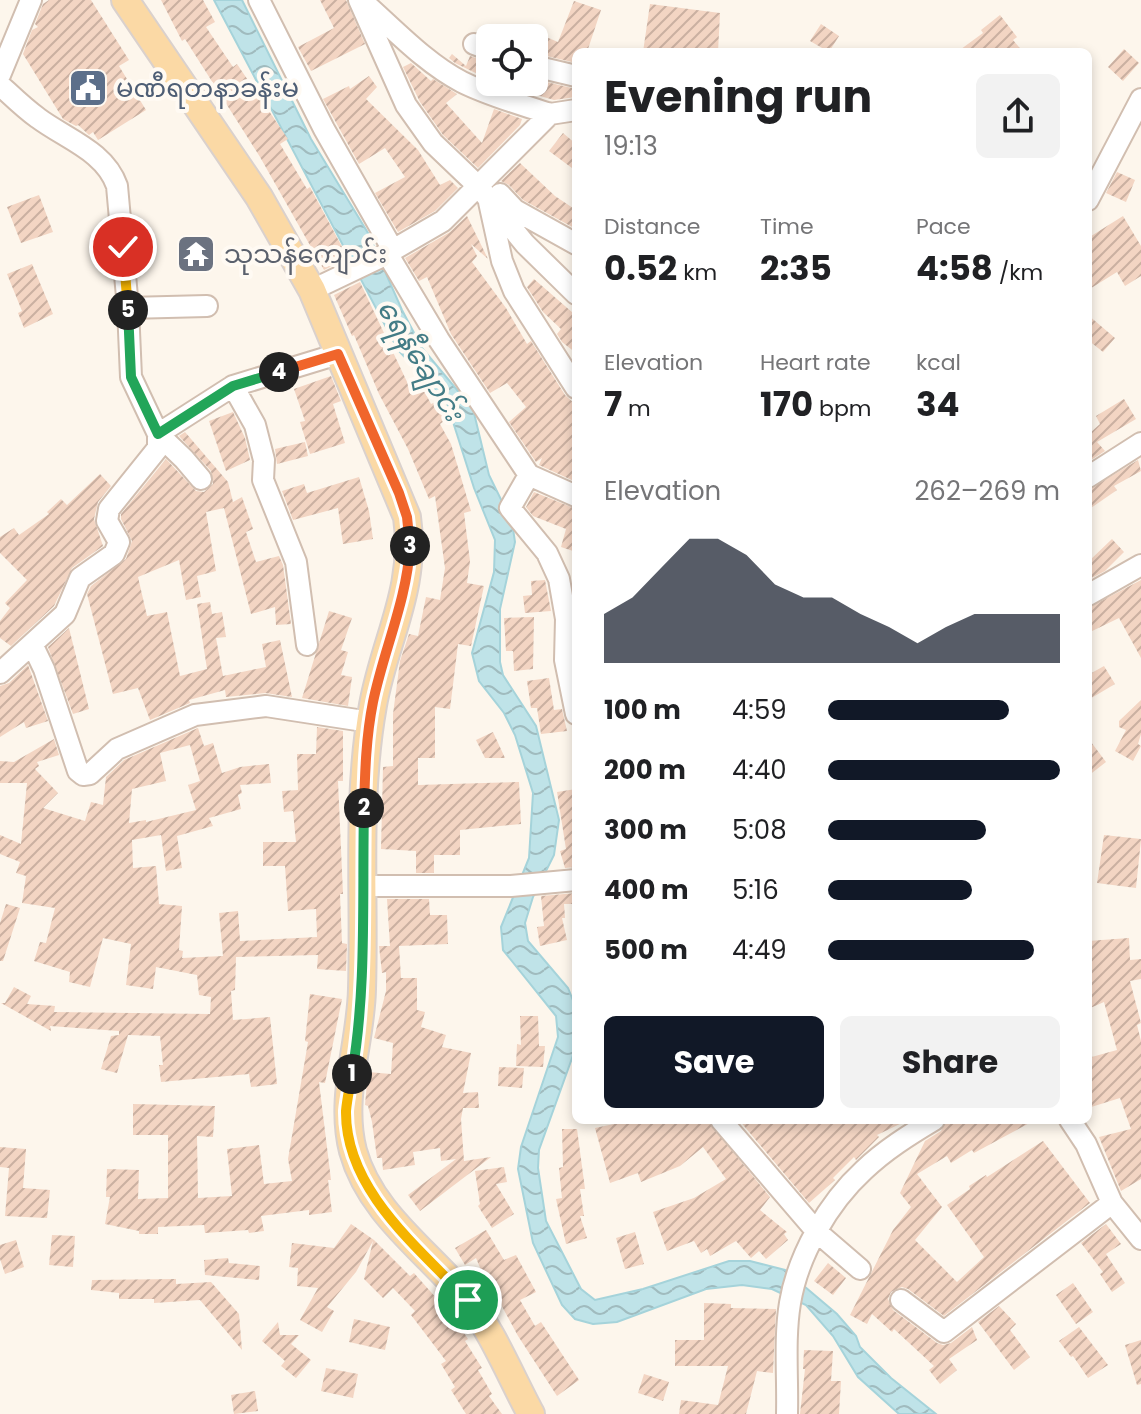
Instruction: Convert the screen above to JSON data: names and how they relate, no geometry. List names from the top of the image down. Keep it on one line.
{"water":["ရေနီချောင်း"],"places":{"public building":["မဏီရတနာခန်းမ"],"temple":["သုသန်ကျောင်း"]},"page":{"heading":["Evening run","19:13"],"stats":[["Distance","0.52 km"],["Time","2:35"],["Pace","4:58 /km"],["Elevation","7 m"],["Heart rate","170 bpm"],["kcal","34"]],"pins":["5","4","3","2","1"],"chart":["Elevation","262–269 m"],"list":[{"name":"100 m","note":"4:59"},{"name":"200 m","note":"4:40"},{"name":"300 m","note":"5:08"},{"name":"400 m","note":"5:16"},{"name":"500 m","note":"4:49"}],"buttons":["Save","Share"]}}
